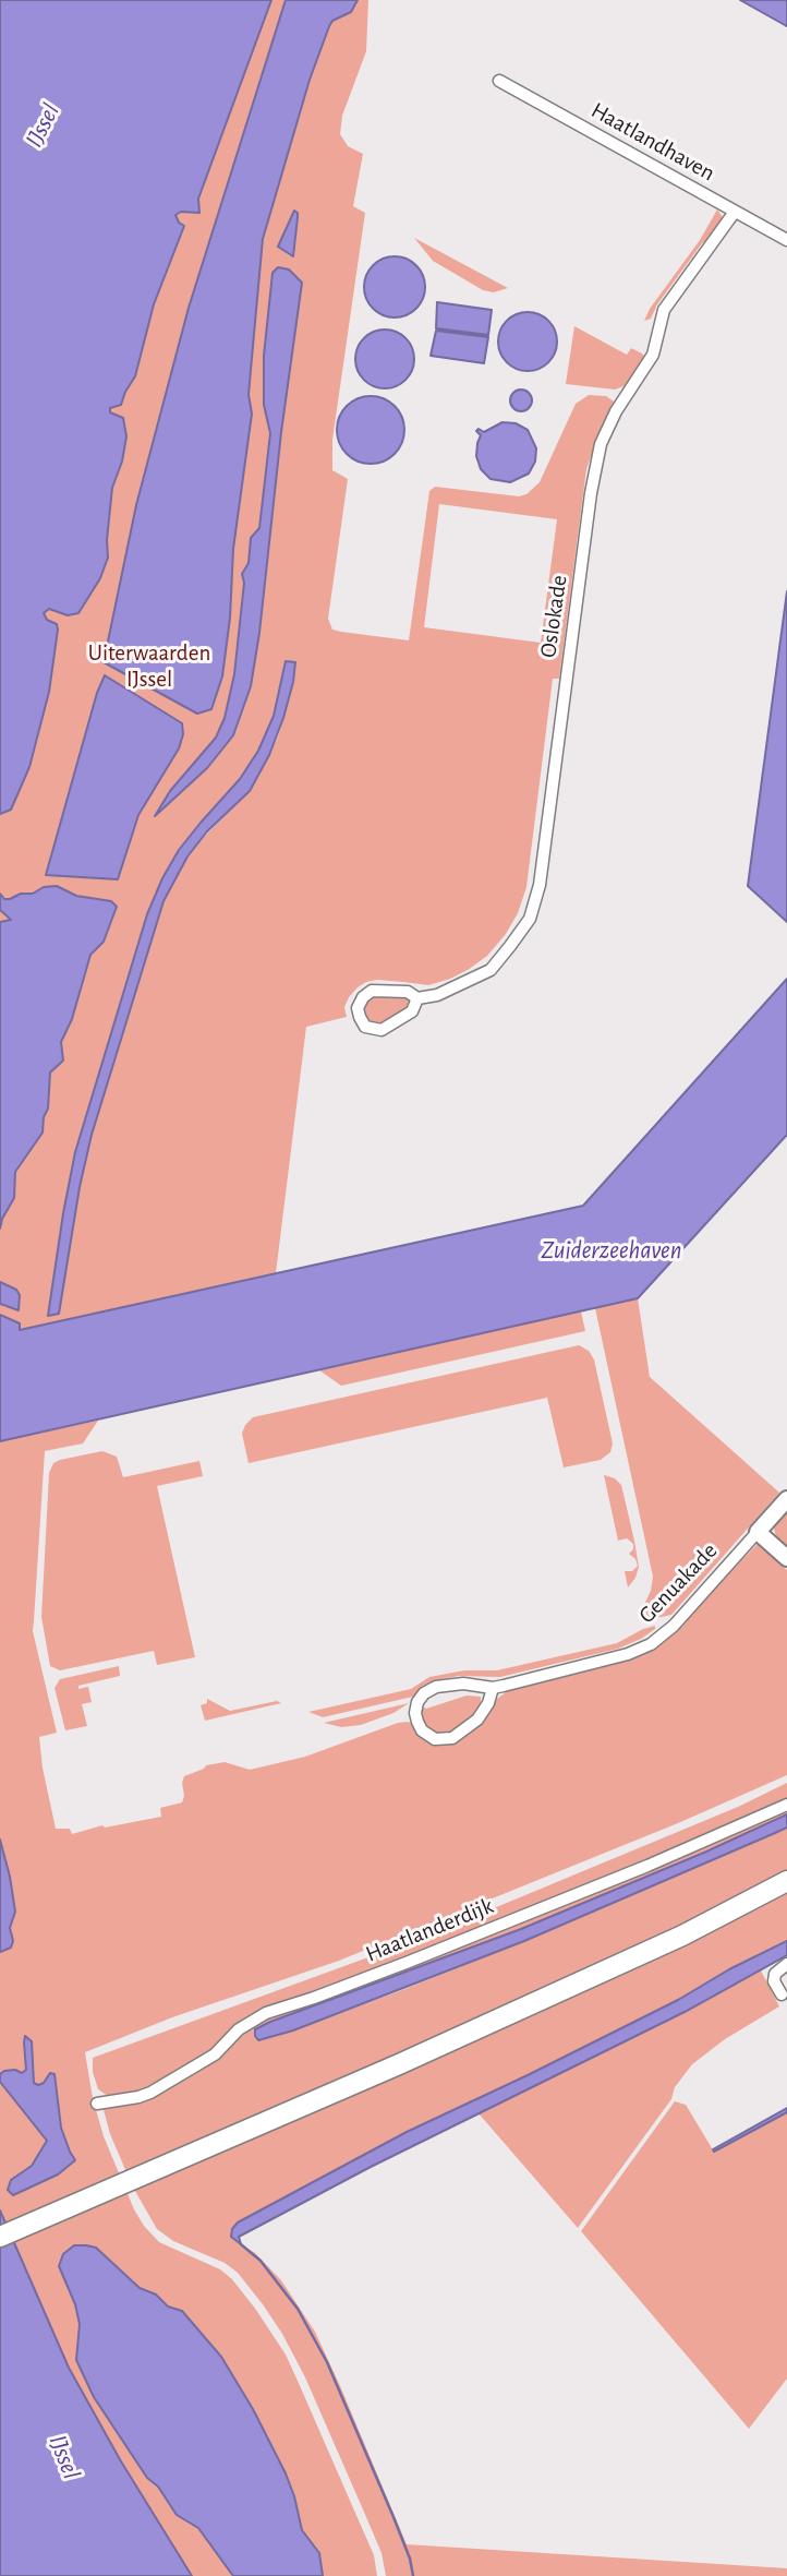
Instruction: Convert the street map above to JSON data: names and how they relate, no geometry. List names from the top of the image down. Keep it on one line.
{"streets":{"street":["Haatlandhaven","Oslokade","Genuakade","Haatlanderdijk"]},"crossings":[["Haatlandhaven","Oslokade"]],"water":["IJssel","Zuiderzeehaven"],"parks":["Uiterwaarden IJssel"]}
